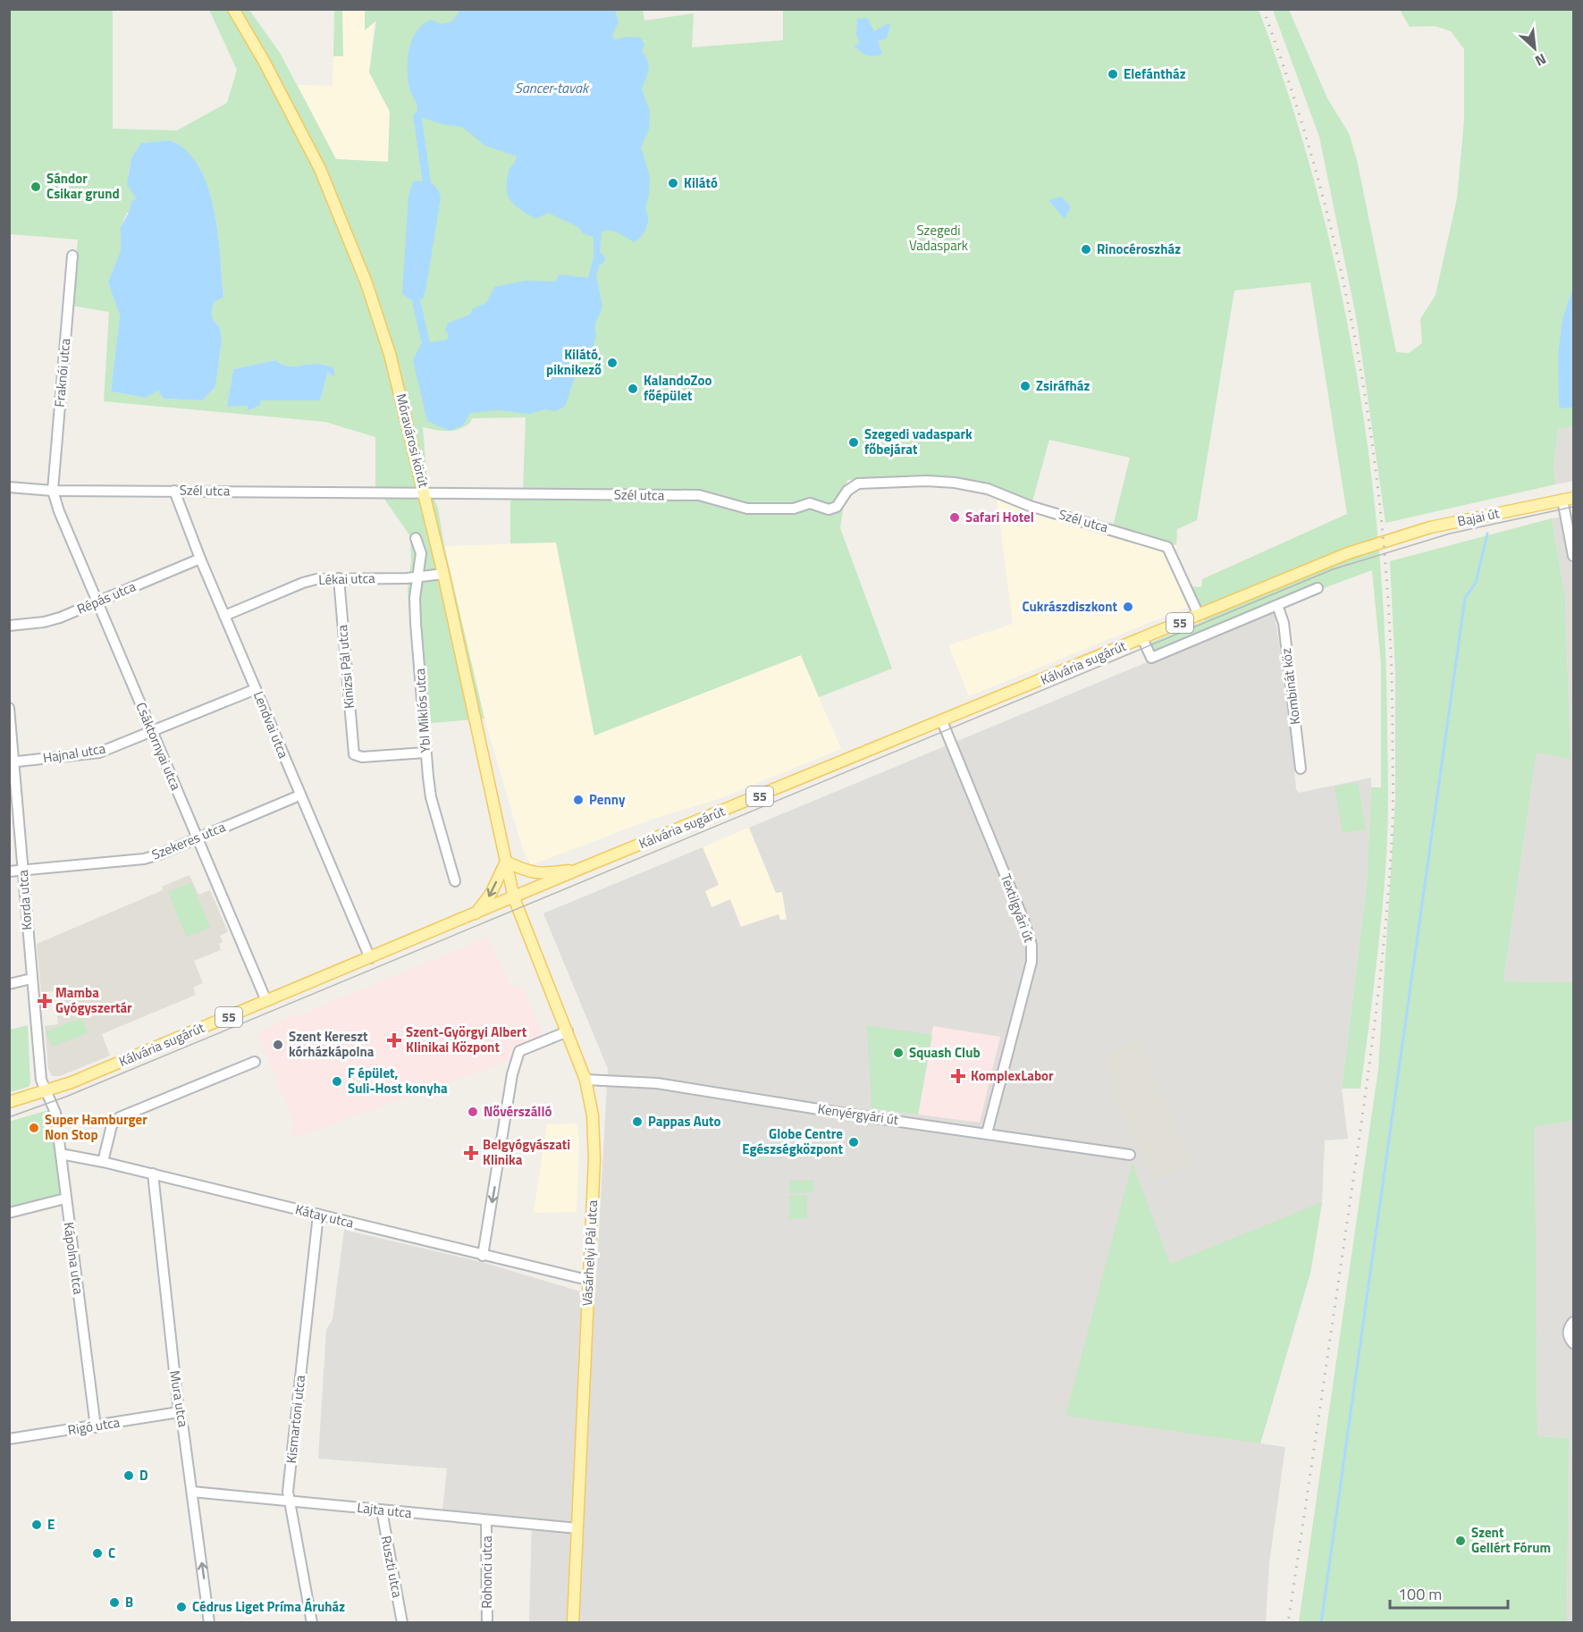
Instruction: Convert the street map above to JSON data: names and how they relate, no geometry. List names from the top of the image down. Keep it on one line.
{"streets":{"main road":["Móravárosi körút","Bajai út","55","Kálvária sugárút","Vásárhelyi Pál utca"],"street":["Fraknói utca","Szél utca","Lékai utca","Répás utca","Kinizsi Pál utca","Kombinát köz","Ybl Miklós utca","Lendvai utca","Csáktornyai utca","Hajnal utca","Szekeres utca","Korda utca","Textilgyári út","Kenyérgyári út","Kátay utca","Kápolna utca","Mura utca","Kismartoni utca","Rigó utca","Lajta utca","Ruszti utca","Rohonci utca"]},"crossings":[["Fraknói utca","Szél utca"],["Fraknói utca","Csáktornyai utca"],["Móravárosi körút","Szél utca"],["Móravárosi körút","Lékai utca"],["Móravárosi körút","Kálvária sugárút"],["Móravárosi körút","Vásárhelyi Pál utca"],["Szél utca","Kálvária sugárút"],["Szél utca","Lendvai utca"],["Szél utca","Csáktornyai utca"],["Bajai út","Kálvária sugárút"],["Lékai utca","Kinizsi Pál utca"],["Lékai utca","Ybl Miklós utca"],["Lékai utca","Lendvai utca"],["Répás utca","Lendvai utca"],["Répás utca","Csáktornyai utca"],["Kálvária sugárút","Lendvai utca"],["Kálvária sugárút","Csáktornyai utca"],["Kálvária sugárút","Korda utca"],["Kálvária sugárút","Textilgyári út"],["Kálvária sugárút","Vásárhelyi Pál utca"],["Kálvária sugárút","Kápolna utca"],["Kinizsi Pál utca","Ybl Miklós utca"],["Lendvai utca","Hajnal utca"],["Lendvai utca","Szekeres utca"],["Csáktornyai utca","Hajnal utca"],["Csáktornyai utca","Szekeres utca"],["Hajnal utca","Korda utca"],["Szekeres utca","Korda utca"],["Korda utca","Kápolna utca"],["Textilgyári út","Kenyérgyári út"],["Kenyérgyári út","Vásárhelyi Pál utca"],["Kátay utca","Vásárhelyi Pál utca"],["Kátay utca","Kápolna utca"],["Kátay utca","Mura utca"],["Kátay utca","Kismartoni utca"],["Vásárhelyi Pál utca","Lajta utca"],["Kápolna utca","Rigó utca"],["Mura utca","Rigó utca"],["Mura utca","Lajta utca"],["Kismartoni utca","Lajta utca"],["Lajta utca","Ruszti utca"],["Lajta utca","Rohonci utca"]],"water":["Sancer-tavak"],"parks":["Szegedi Vadaspark"],"places":{"other":["Elefántház","Kilátó","Sándor Csikar grund","Rinocéroszház","Kilátó, piknikező","Zsiráfház","KalandoZoo főépület","Szegedi vadaspark főbejárat","Safari Hotel","Cukrászdiszkont","Penny","Szent Kereszt kórházkápolna","Squash Club","F épület, Suli-Host konyha","Nővérszálló","Pappas Auto","Super Hamburger Non Stop","Globe Centre Egészségközpont","D","E","Szent Gellért Fórum","C","B","Cédrus Liget Príma Áruház"],"health":["Mamba Gyógyszertár","Szent-Györgyi Albert Klinikai Központ","KomplexLabor","Belgyógyászati Klinika"]},"scale_bar":"100 m","north":"bottom right"}
